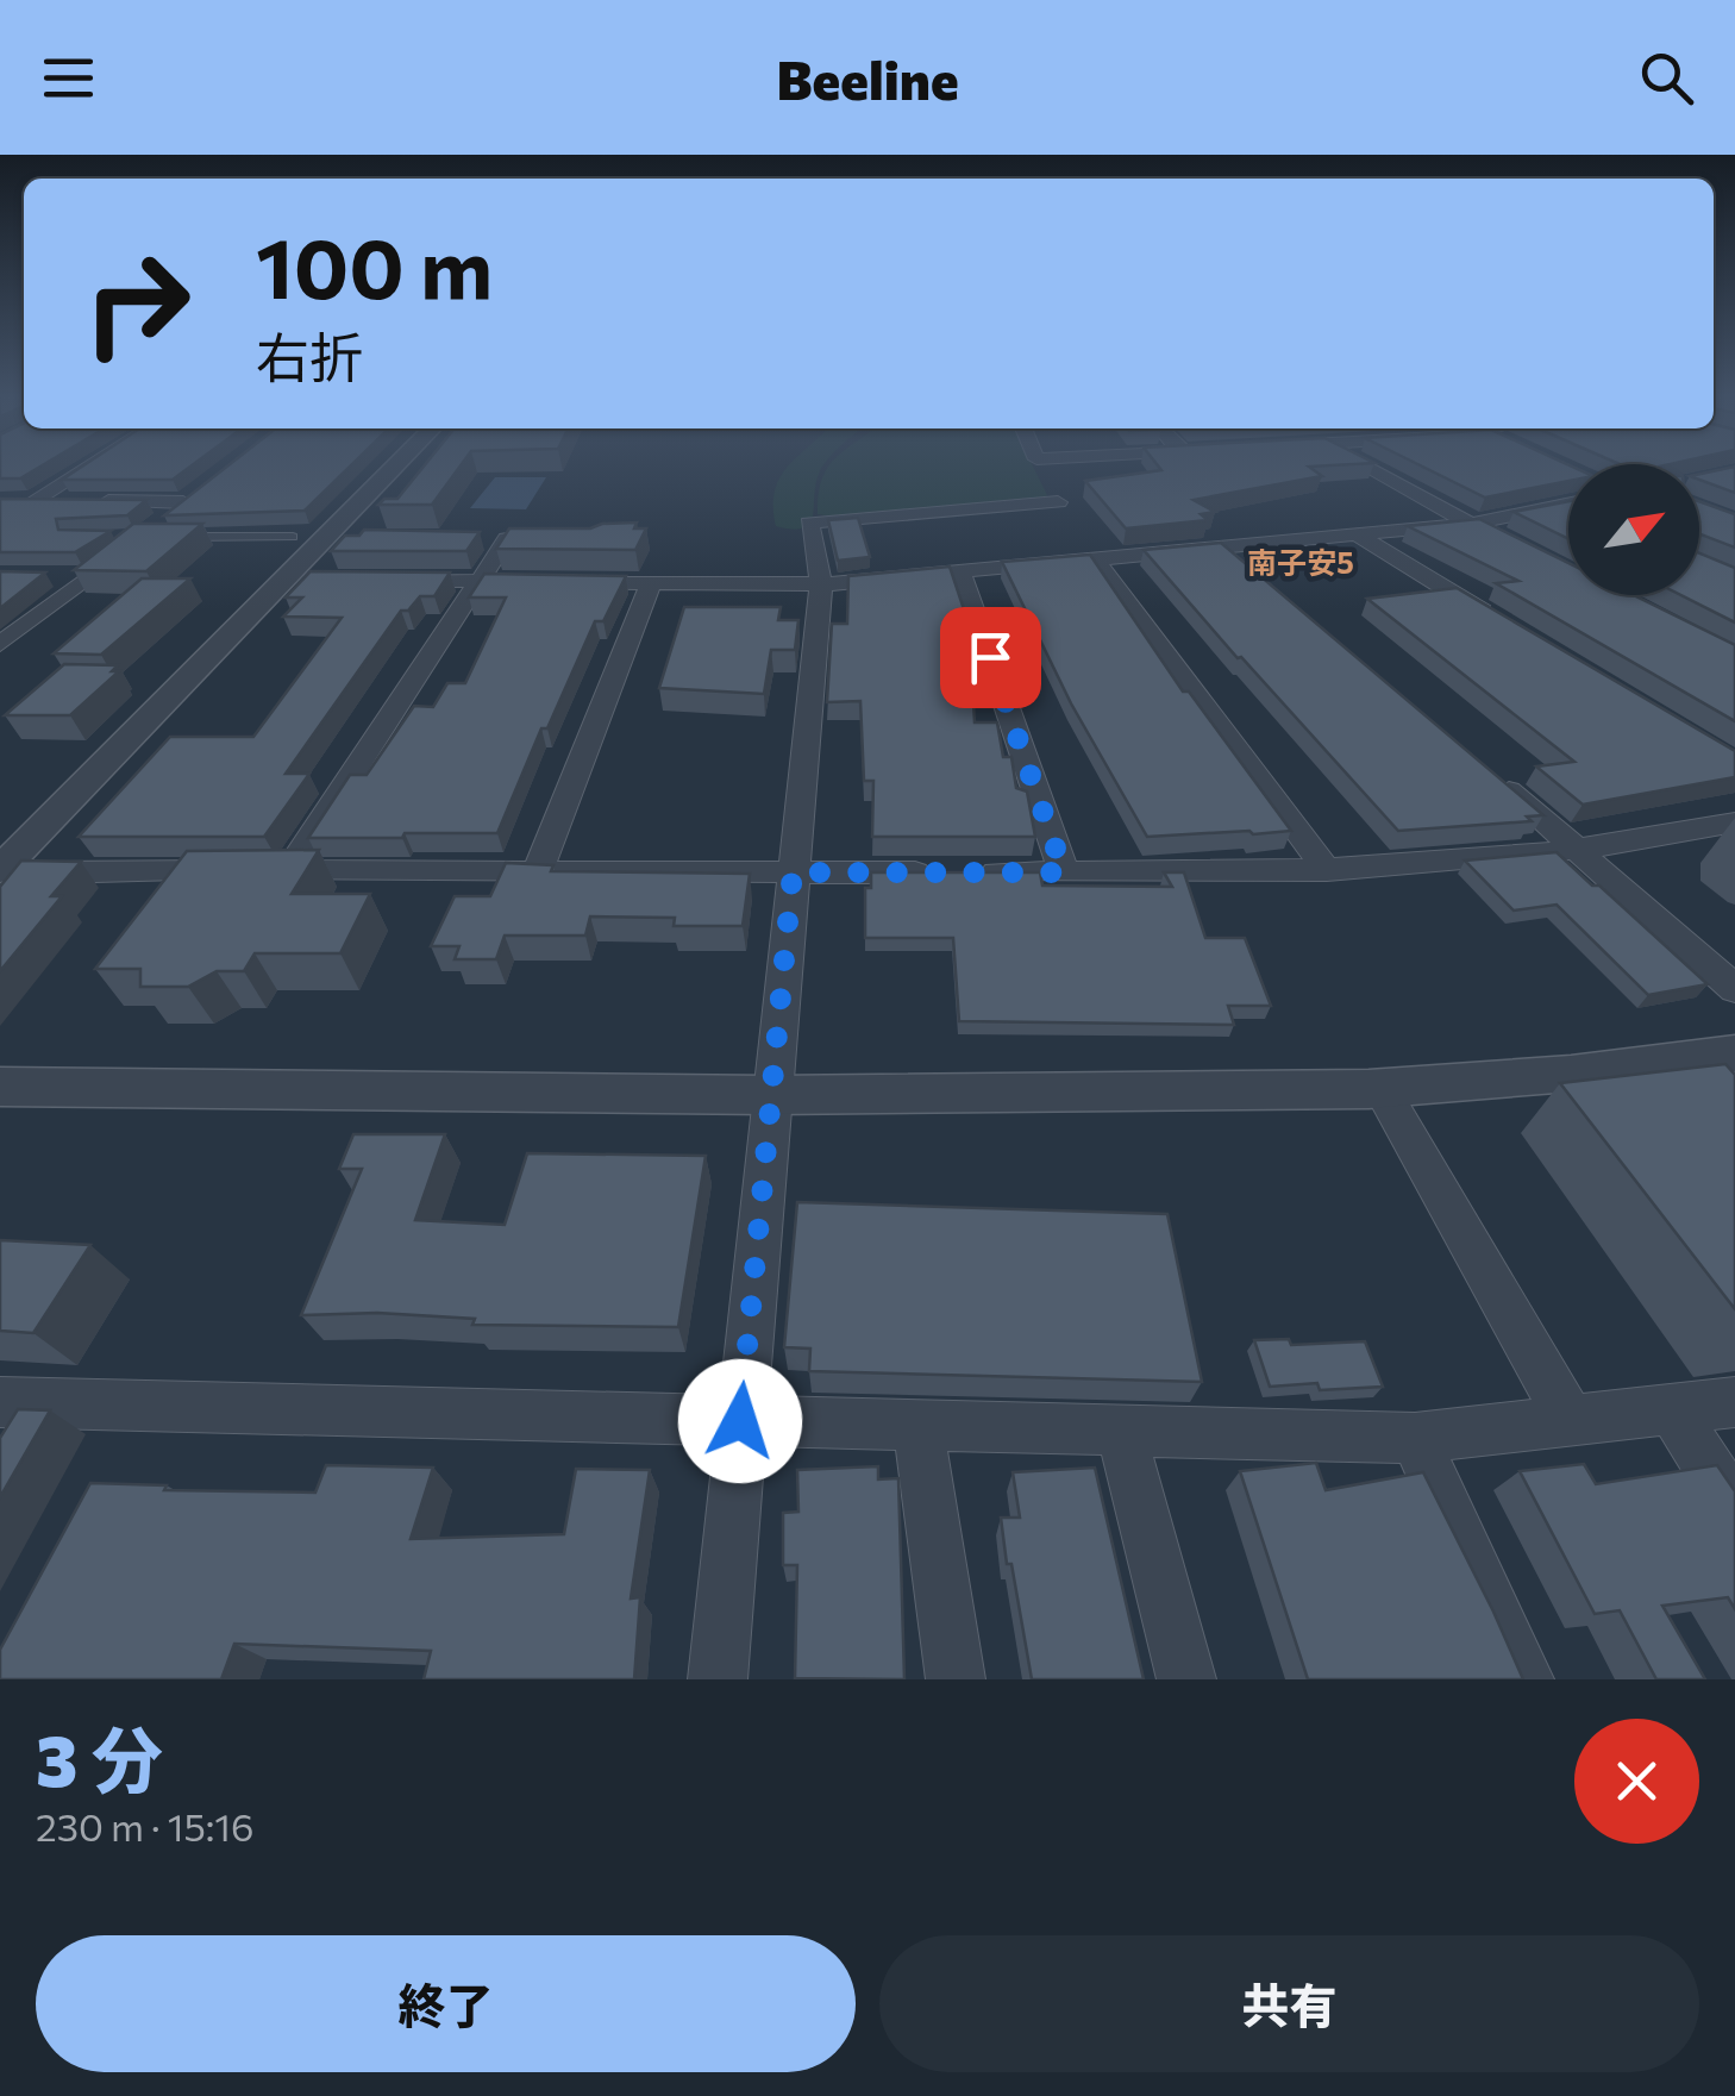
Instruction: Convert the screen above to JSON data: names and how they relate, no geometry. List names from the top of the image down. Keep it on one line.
{"districts":["南子安5"],"north":"top right","page":{"header":"Beeline","turn":["100 m","右折"],"heading":["3 分","230 m · 15:16"],"buttons":["終了","共有"]}}
